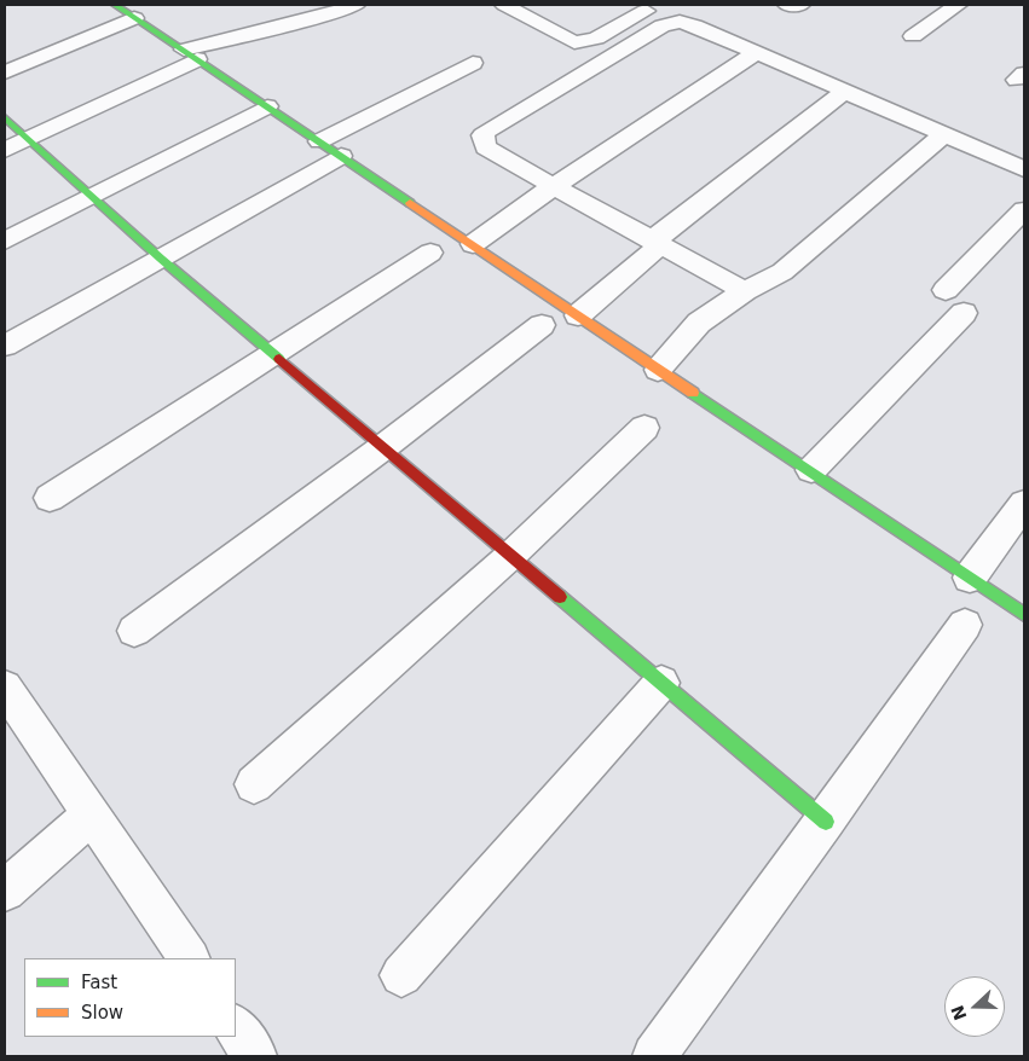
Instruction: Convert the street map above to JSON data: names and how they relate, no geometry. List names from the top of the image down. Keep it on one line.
{"legend":["Fast","Slow"],"north":"left"}
